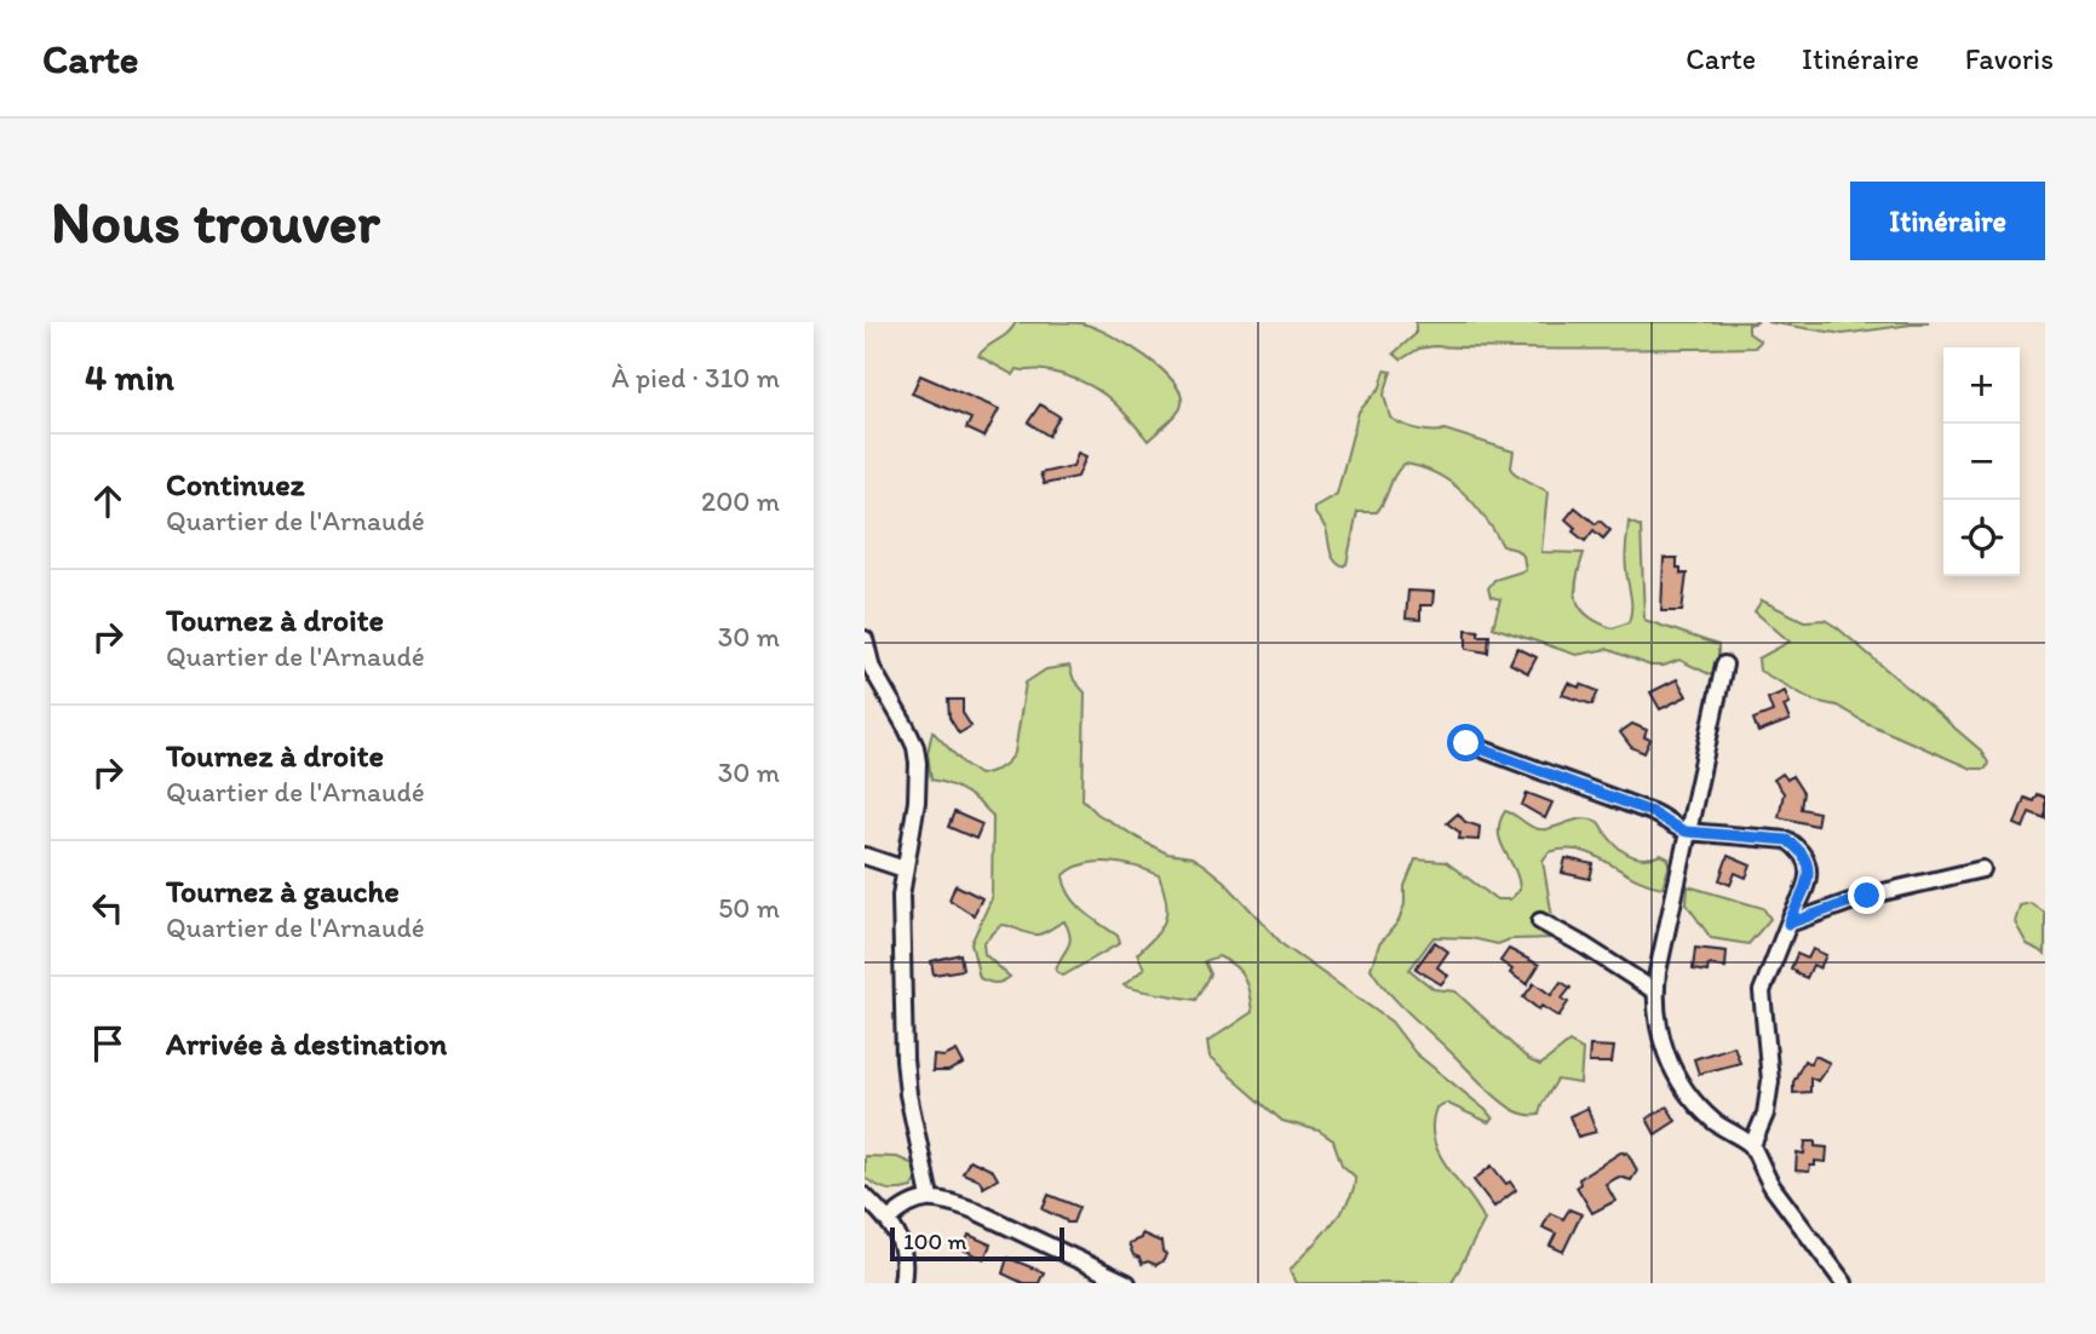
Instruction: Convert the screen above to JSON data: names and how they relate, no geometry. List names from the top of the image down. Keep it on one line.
{"scale_bar":"100 m","page":{"header":"Carte","nav":["Carte","Itinéraire","Favoris"],"buttons":"Itinéraire","title":"Nous trouver","heading":["4 min","À pied · 310 m"],"map_buttons":["+","−"],"list":[["Continuez","Quartier de l'Arnaudé","200 m"],["Tournez à droite","Quartier de l'Arnaudé","30 m"],["Tournez à droite","Quartier de l'Arnaudé","30 m"],["Tournez à gauche","Quartier de l'Arnaudé","50 m"],"Arrivée à destination"],"scale":"100 m"}}
